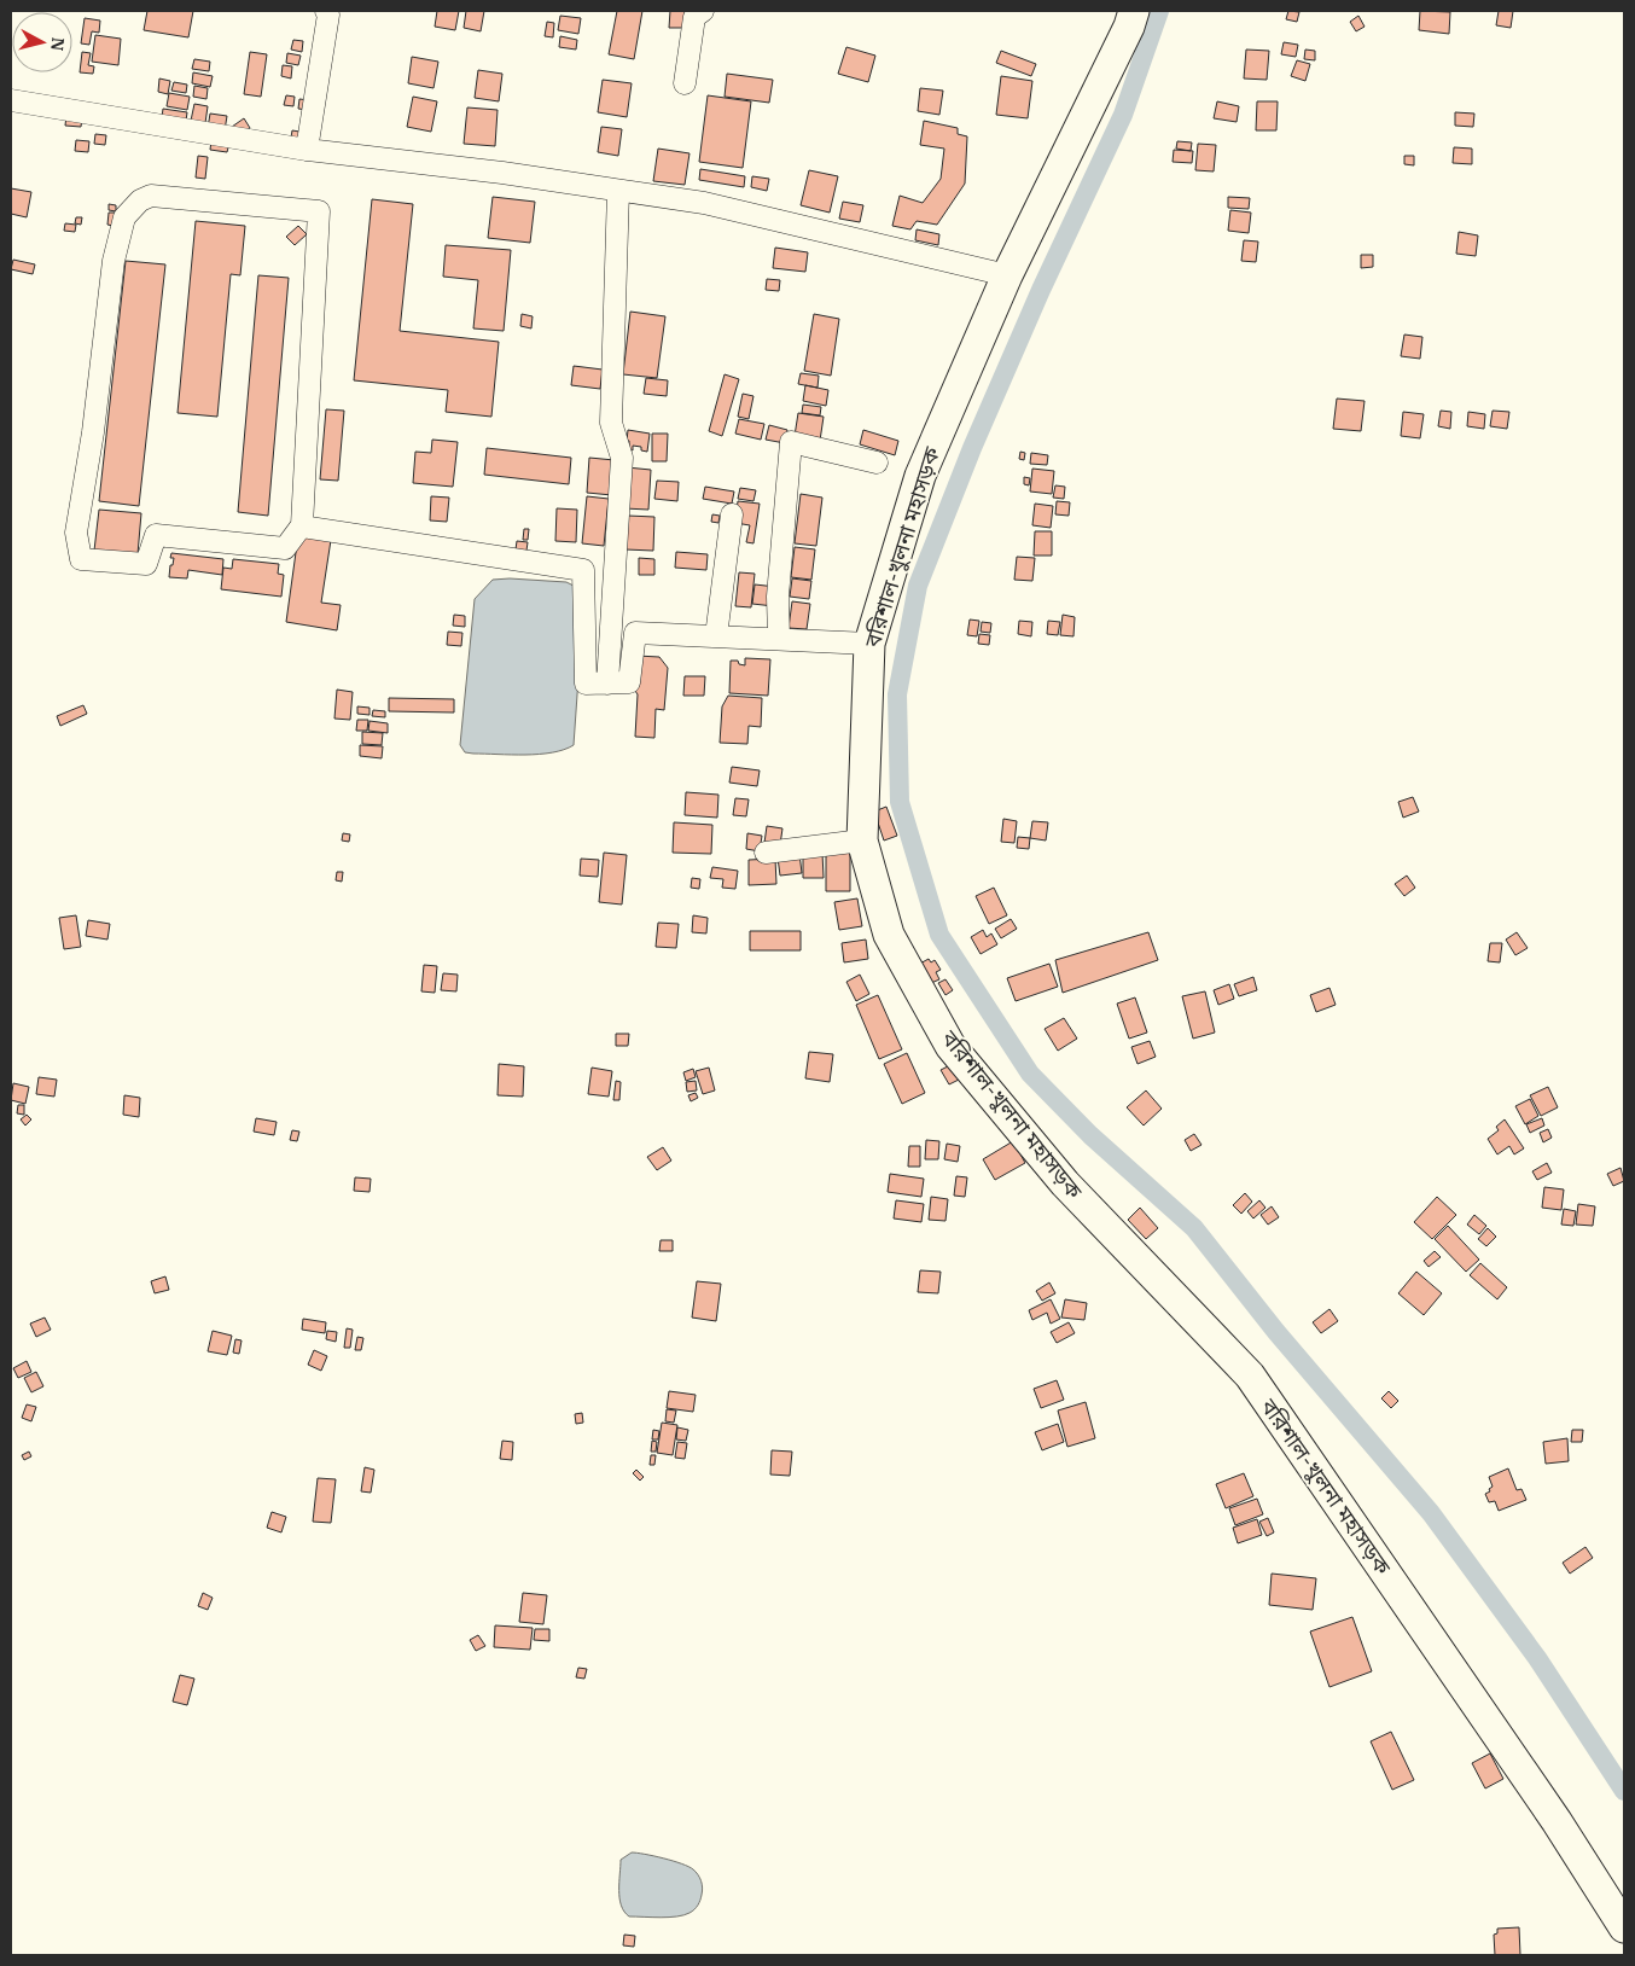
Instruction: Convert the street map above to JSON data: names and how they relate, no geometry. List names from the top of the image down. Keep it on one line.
{"streets":{"highway":["বরিশাল-খুলনা মহাসড়ক"]},"north":"right"}
